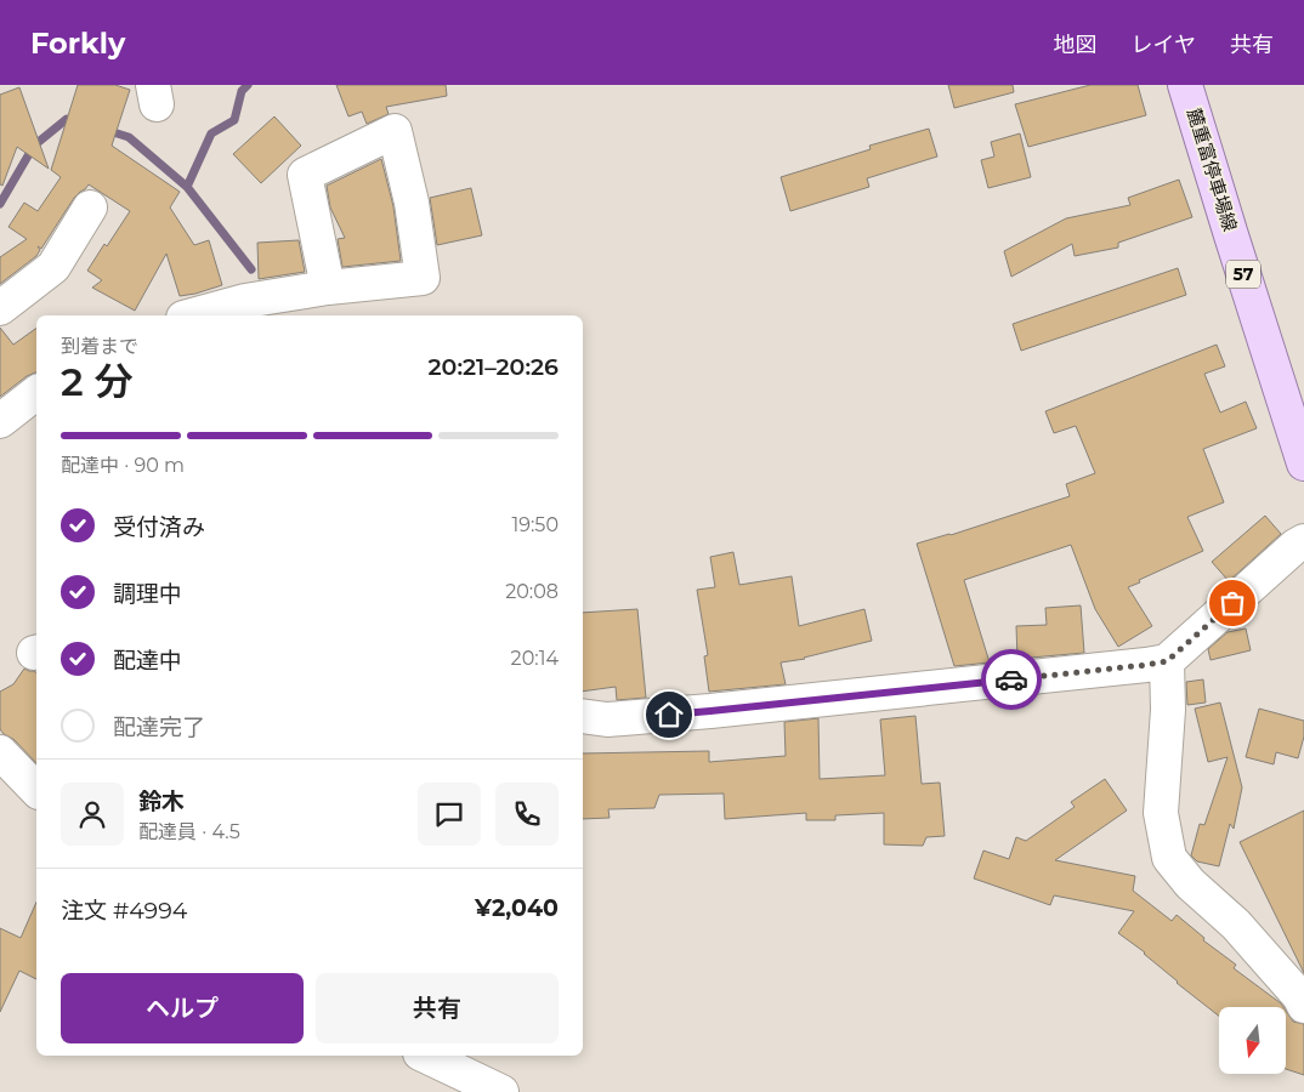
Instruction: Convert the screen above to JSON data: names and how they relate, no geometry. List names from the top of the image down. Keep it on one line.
{"streets":{"main road":["麓重富停車場線","57"]},"north":"bottom","page":{"header":"Forkly","nav":["地図","レイヤ","共有"],"heading":["2 分","到着まで","20:21–20:26"],"panel":["鈴木","配達員 · 4.5","注文 #4994","¥2,040"],"bar":"配達中 · 90 m","list":[["受付済み","19:50"],["調理中","20:08"],["配達中","20:14"],"配達完了"],"buttons":["ヘルプ","共有"]}}
